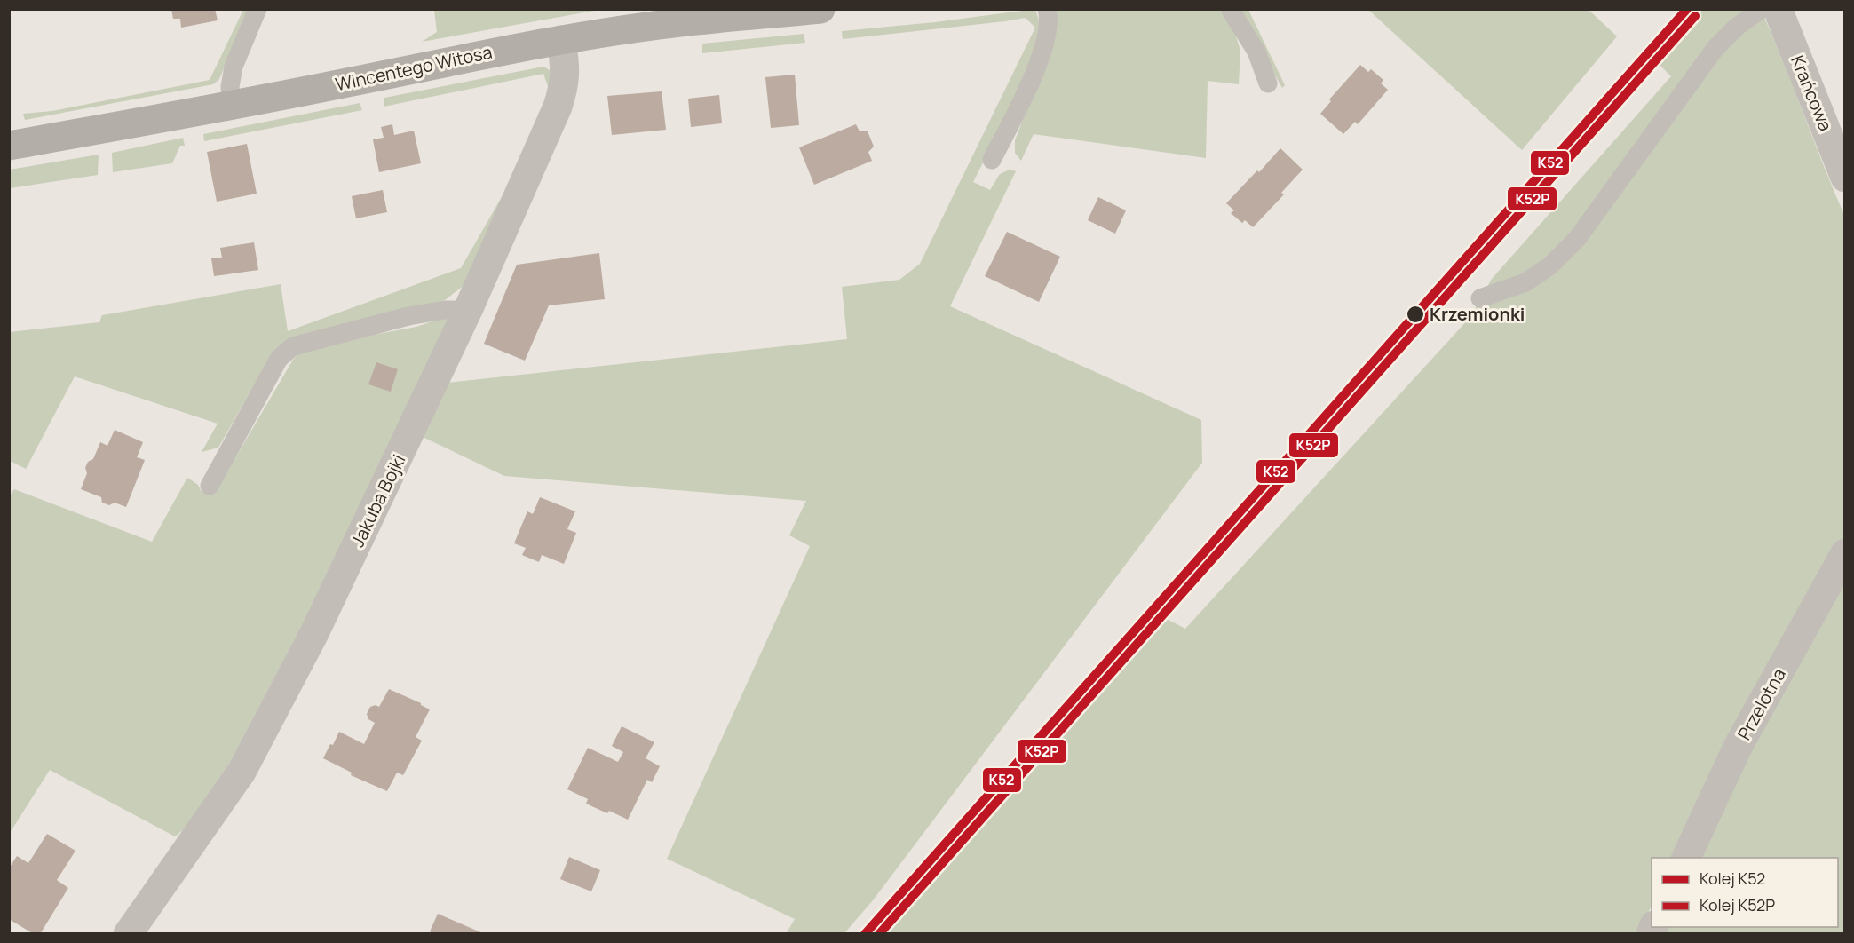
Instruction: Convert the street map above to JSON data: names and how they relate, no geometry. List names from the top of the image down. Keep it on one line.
{"streets":{"street":["Wincentego Witosa","Krańcowa","Jakuba Bojki","Przelotna"]},"crossings":[["Wincentego Witosa","Jakuba Bojki"]],"places":["Krzemionki"],"lines":["rail line K52","rail line K52P"],"legend":["Kolej K52","Kolej K52P"]}
